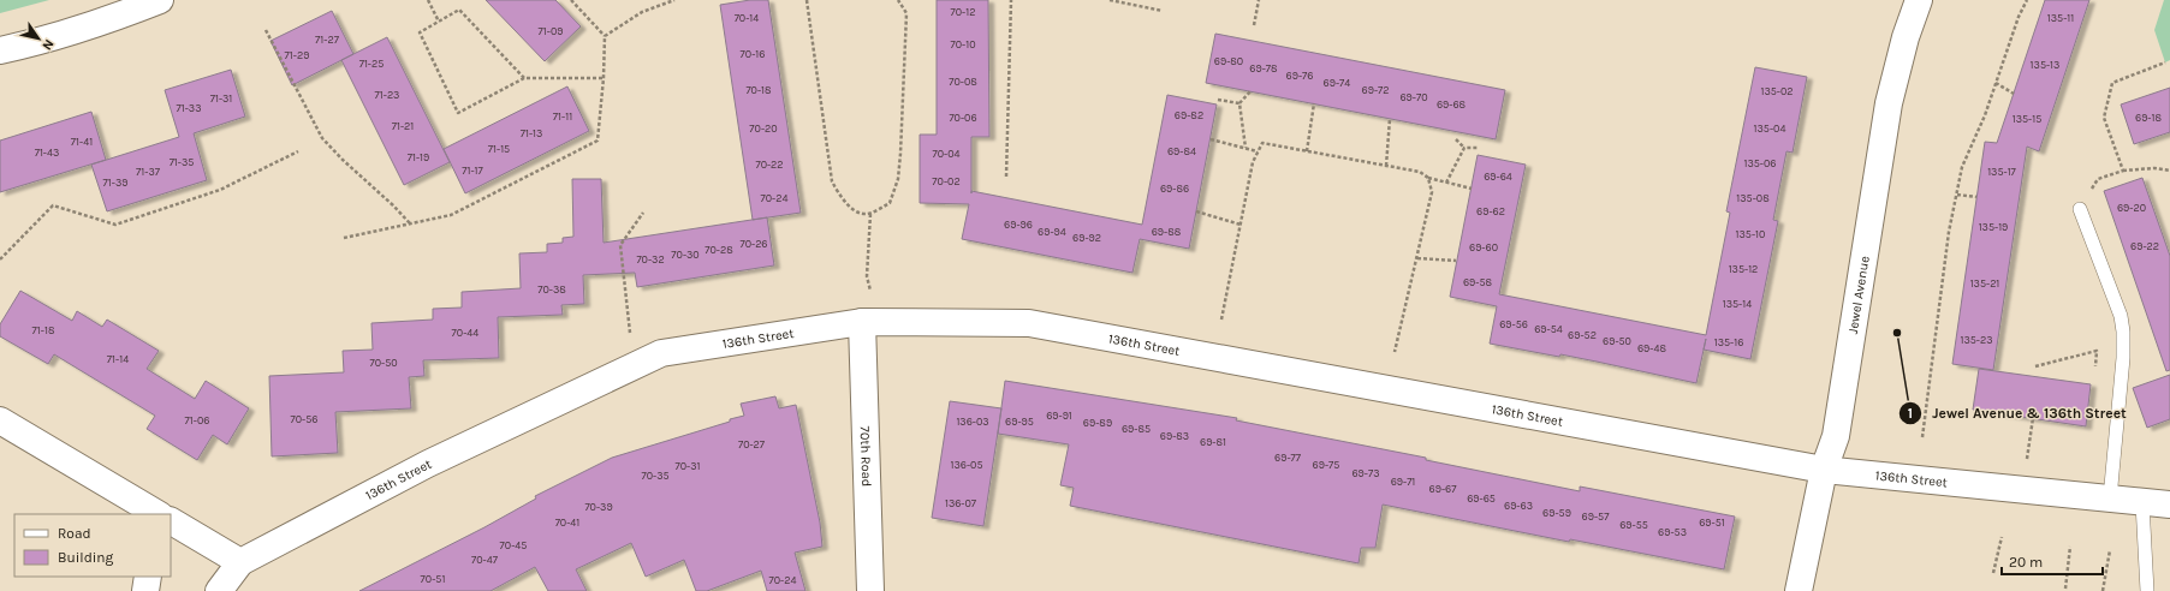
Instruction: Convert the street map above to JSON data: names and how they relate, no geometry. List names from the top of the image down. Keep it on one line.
{"streets":{"street":["Jewel Avenue","136th Street","70th Road"]},"crossings":[["Jewel Avenue","136th Street"],["136th Street","70th Road"]],"places":["Jewel Avenue & 136th Street"],"house_numbers":["70-12","70-14","135-11","71-09","71-27","70-10","70-16","71-29","69-80","71-25","135-13","69-78","69-76","70-08","69-74","70-18","69-72","135-02","71-23","69-70","71-31","69-68","71-33","69-82","71-11","70-06","69-18","135-15","71-21","70-20","135-04","71-13","71-41","71-15","69-84","71-43","70-04","71-19","71-35","135-06","70-22","71-17","71-37","135-17","69-64","70-02","71-39","69-86","70-24","135-08","69-20","69-62","69-96","135-19","69-94","69-88","135-10","69-92","70-26","69-22","69-60","70-28","70-30","70-32","135-12","69-58","135-21","70-38","135-14","69-56","69-54","71-18","70-44","69-52","135-23","69-50","135-16","69-48","71-14","70-50","69-91","70-56","71-06","136-03","69-95","69-89","69-85","69-83","69-81","70-27","69-77","136-05","69-75","70-31","69-73","70-35","69-71","69-67","69-65","136-07","69-63","70-39","69-59","69-57","70-41","69-51","69-55","69-53","70-45","70-47","70-51","70-24"],"legend":["Road","Building"],"scale_bar":"20 m","north":"bottom right"}
